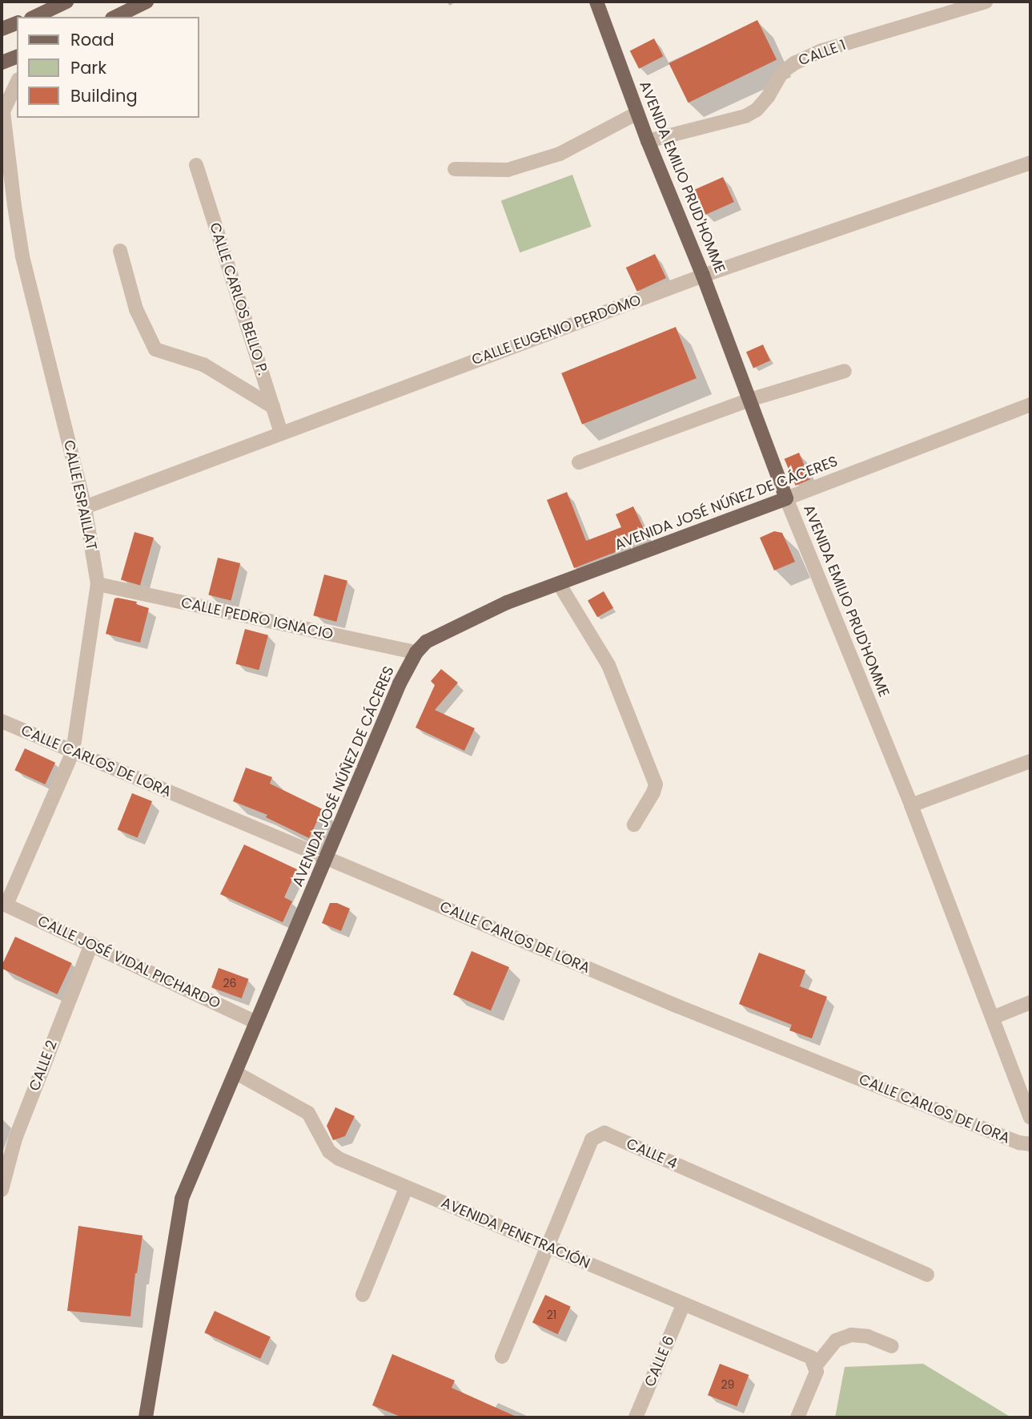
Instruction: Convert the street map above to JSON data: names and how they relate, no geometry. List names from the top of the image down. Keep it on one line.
{"streets":{"main road":["AVENIDA EMILIO PRUD'HOMME","AVENIDA JOSÉ NÚÑEZ DE CÁCERES"],"street":["CALLE 1","CALLE CARLOS BELLO P.","CALLE EUGENIO PERDOMO","CALLE ESPAILLAT","CALLE PEDRO IGNACIO","CALLE CARLOS DE LORA","CALLE JOSÉ VIDAL PICHARDO","CALLE 2","CALLE 4","AVENIDA PENETRACIÓN","CALLE 6"]},"crossings":[["CALLE 1","AVENIDA EMILIO PRUD'HOMME"],["AVENIDA EMILIO PRUD'HOMME","CALLE EUGENIO PERDOMO"],["AVENIDA EMILIO PRUD'HOMME","AVENIDA JOSÉ NÚÑEZ DE CÁCERES"],["CALLE CARLOS BELLO P.","CALLE EUGENIO PERDOMO"],["CALLE EUGENIO PERDOMO","CALLE ESPAILLAT"],["CALLE ESPAILLAT","CALLE PEDRO IGNACIO"],["CALLE ESPAILLAT","CALLE CARLOS DE LORA"],["CALLE ESPAILLAT","CALLE JOSÉ VIDAL PICHARDO"],["AVENIDA JOSÉ NÚÑEZ DE CÁCERES","CALLE PEDRO IGNACIO"],["AVENIDA JOSÉ NÚÑEZ DE CÁCERES","CALLE CARLOS DE LORA"],["AVENIDA JOSÉ NÚÑEZ DE CÁCERES","CALLE JOSÉ VIDAL PICHARDO"],["AVENIDA JOSÉ NÚÑEZ DE CÁCERES","AVENIDA PENETRACIÓN"],["CALLE JOSÉ VIDAL PICHARDO","CALLE 2"],["CALLE 4","AVENIDA PENETRACIÓN"],["AVENIDA PENETRACIÓN","CALLE 6"]],"house_numbers":["26","21","29"],"legend":["Road","Park","Building"]}
